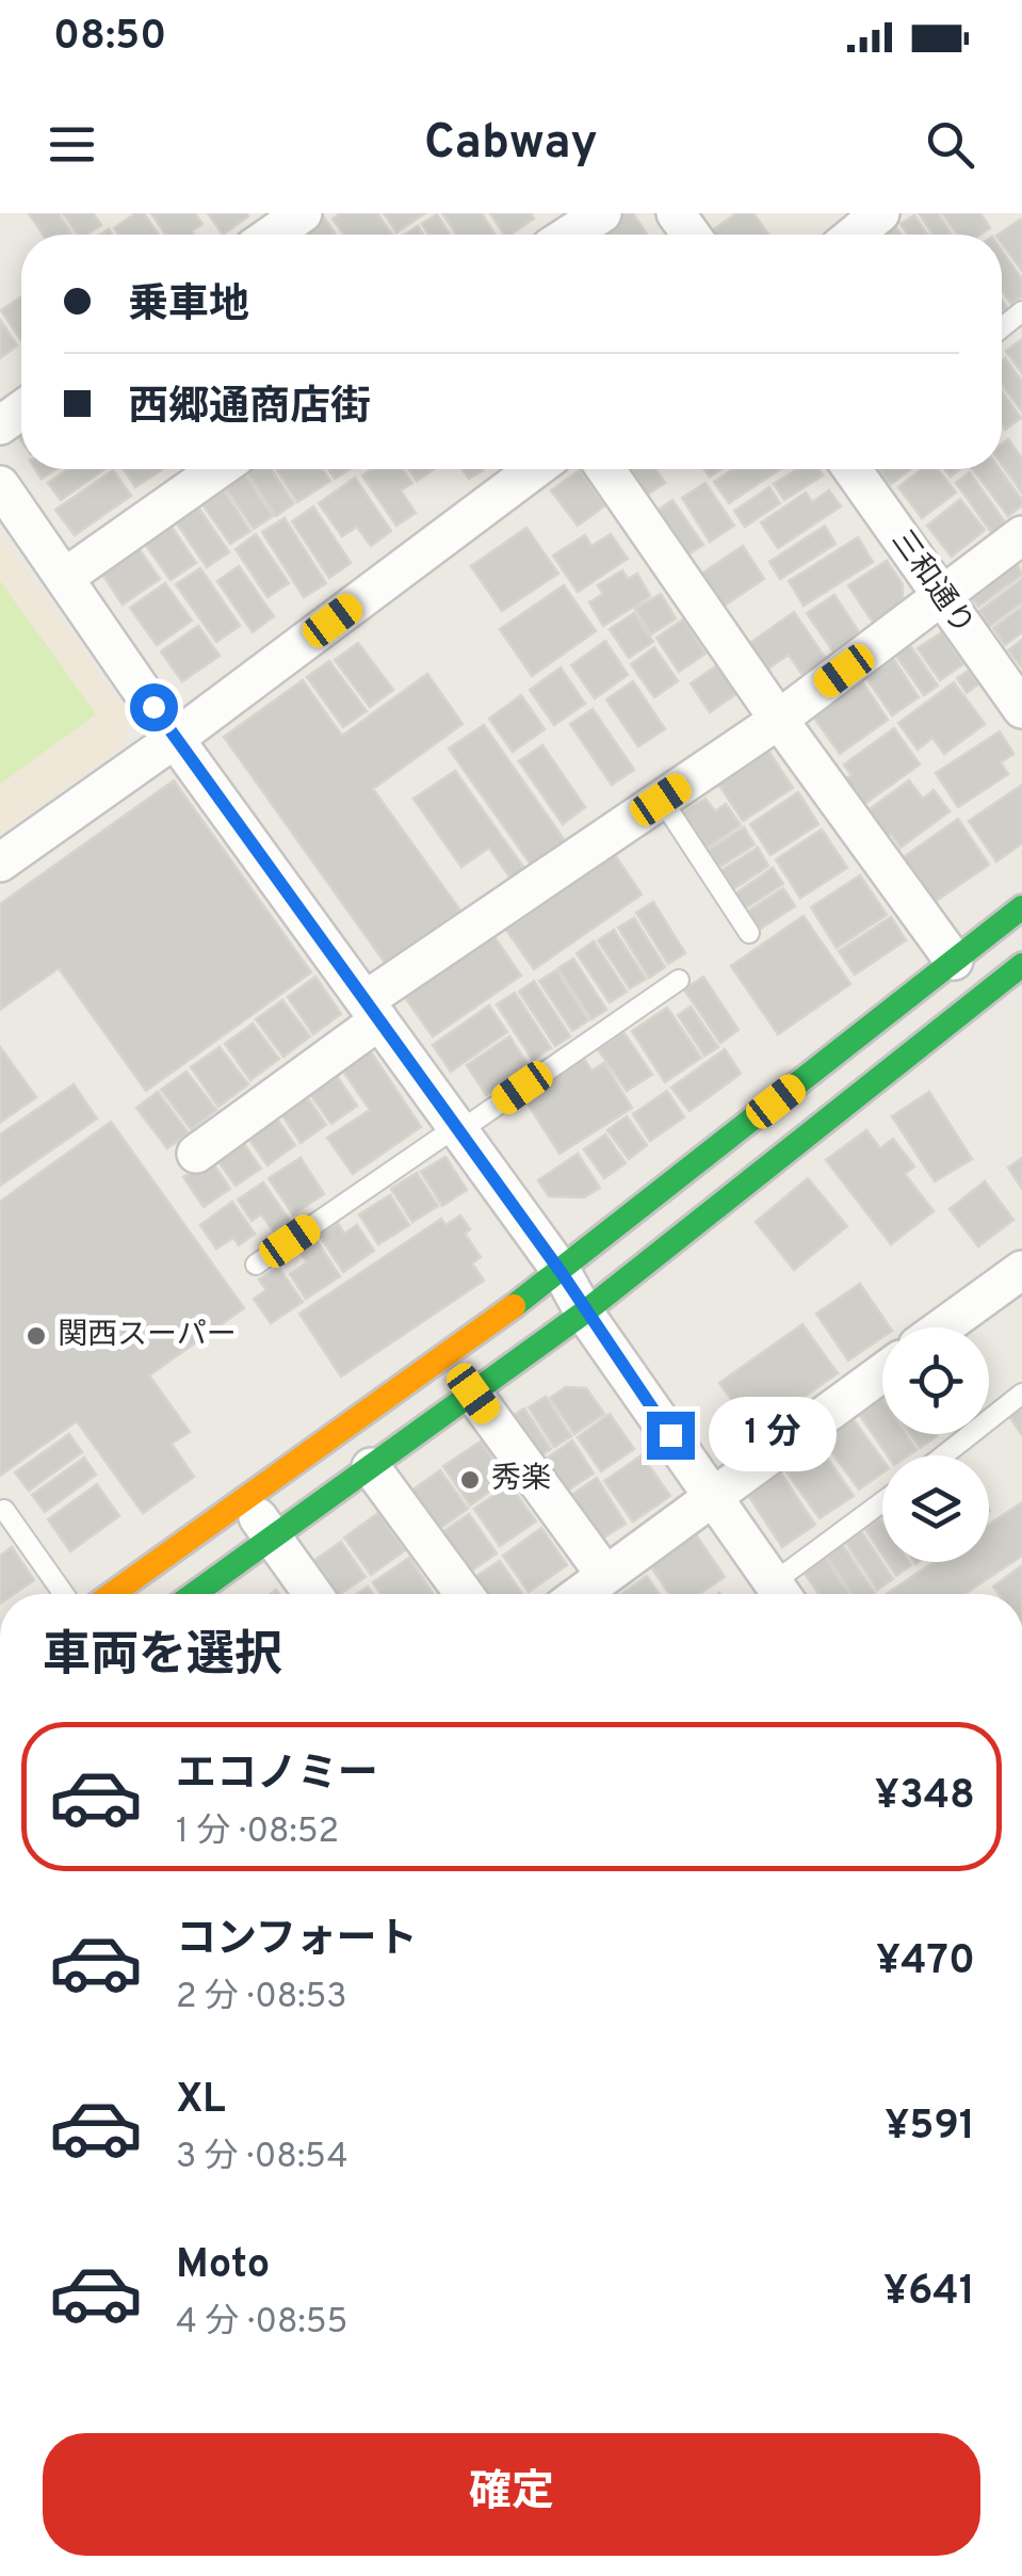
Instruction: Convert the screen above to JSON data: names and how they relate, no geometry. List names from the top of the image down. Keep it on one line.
{"streets":{"street":["三和通り"]},"places":["関西スーパー","秀楽"],"page":{"status":"08:50","header":"Cabway","banner":["乗車地","西郷通商店街"],"bubble":"1 分","heading":"車両を選択","list":[{"name":"エコノミー","note":"1 分 · 08:52","value":"¥348"},{"name":"コンフォート","note":"2 分 · 08:53","value":"¥470"},{"name":"XL","note":"3 分 · 08:54","value":"¥591"},{"name":"Moto","note":"4 分 · 08:55","value":"¥641"}],"buttons":"確定"}}
